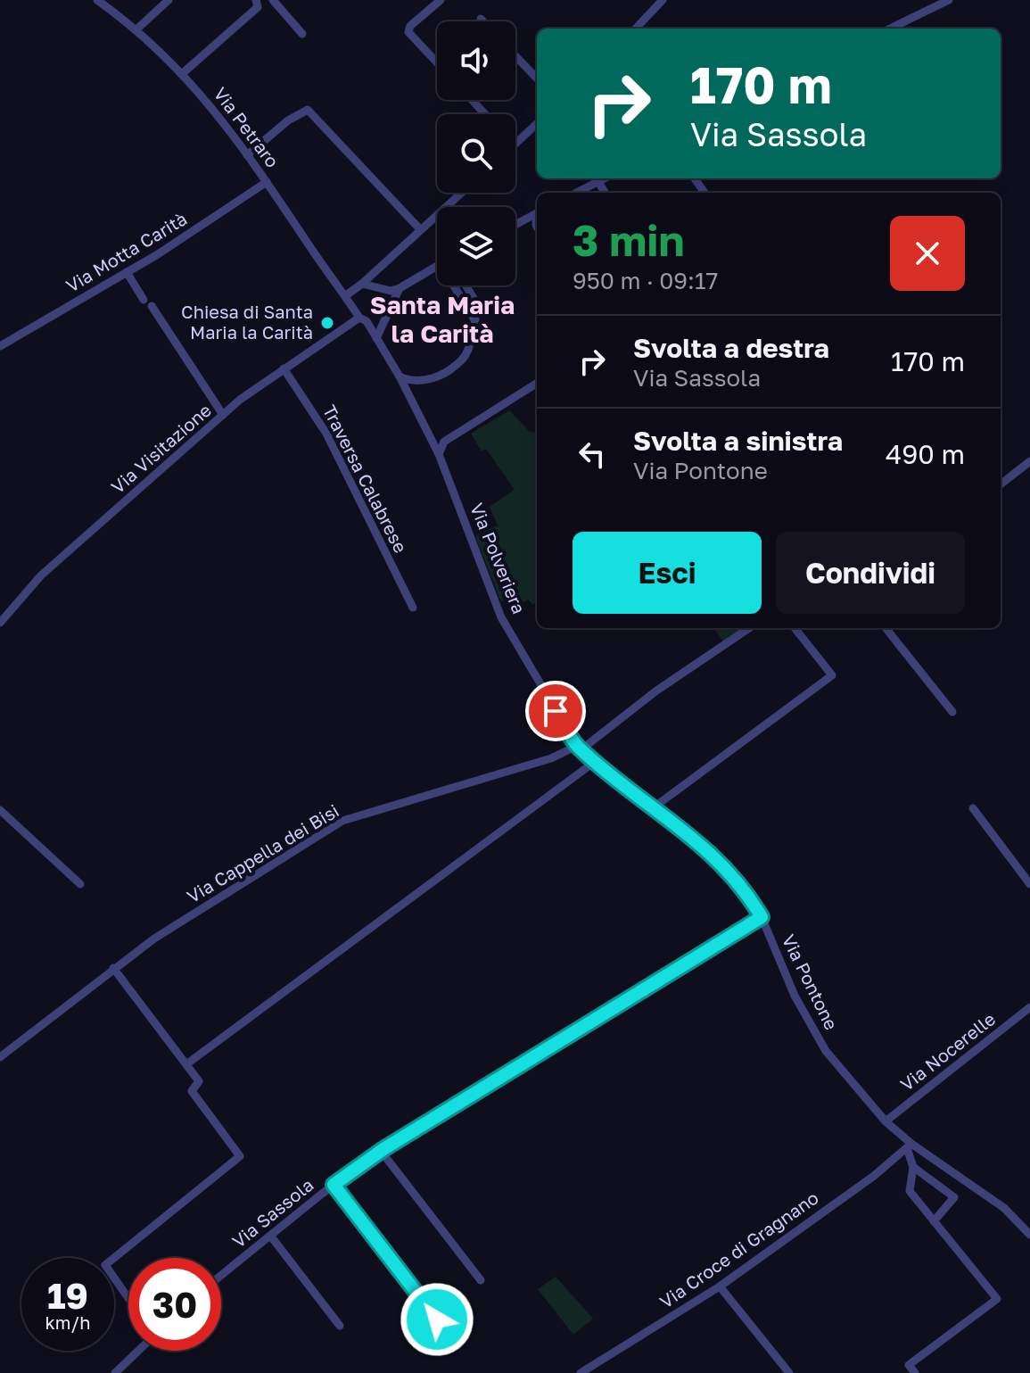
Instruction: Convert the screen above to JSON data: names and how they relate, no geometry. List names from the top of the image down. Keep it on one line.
{"streets":{"street":["Via Petraro","Via Motta Carità","Via Visitazione","Traversa Calabrese","Via Polveriera","Via Cappella dei Bisi","Via Pontone","Via Nocerelle","Via Sassola","Via Croce di Gragnano"]},"crossings":[["Via Petraro","Via Motta Carità"],["Via Petraro","Via Visitazione"],["Via Visitazione","Traversa Calabrese"],["Via Polveriera","Via Cappella dei Bisi"],["Via Polveriera","Via Pontone"],["Via Cappella dei Bisi","Via Pontone"],["Via Pontone","Via Nocerelle"],["Via Pontone","Via Sassola"],["Via Pontone","Via Croce di Gragnano"]],"districts":["Santa Maria la Carità"],"places":["Chiesa di Santa Maria la Carità"],"page":{"turn":["170 m","Via Sassola"],"heading":["3 min","950 m · 09:17"],"list":[{"name":"Svolta a destra","note":"Via Sassola","value":"170 m"},{"name":"Svolta a sinistra","note":"Via Pontone","value":"490 m"}],"buttons":["Esci","Condividi"],"speed":"19 km/h","limit":"30"}}
